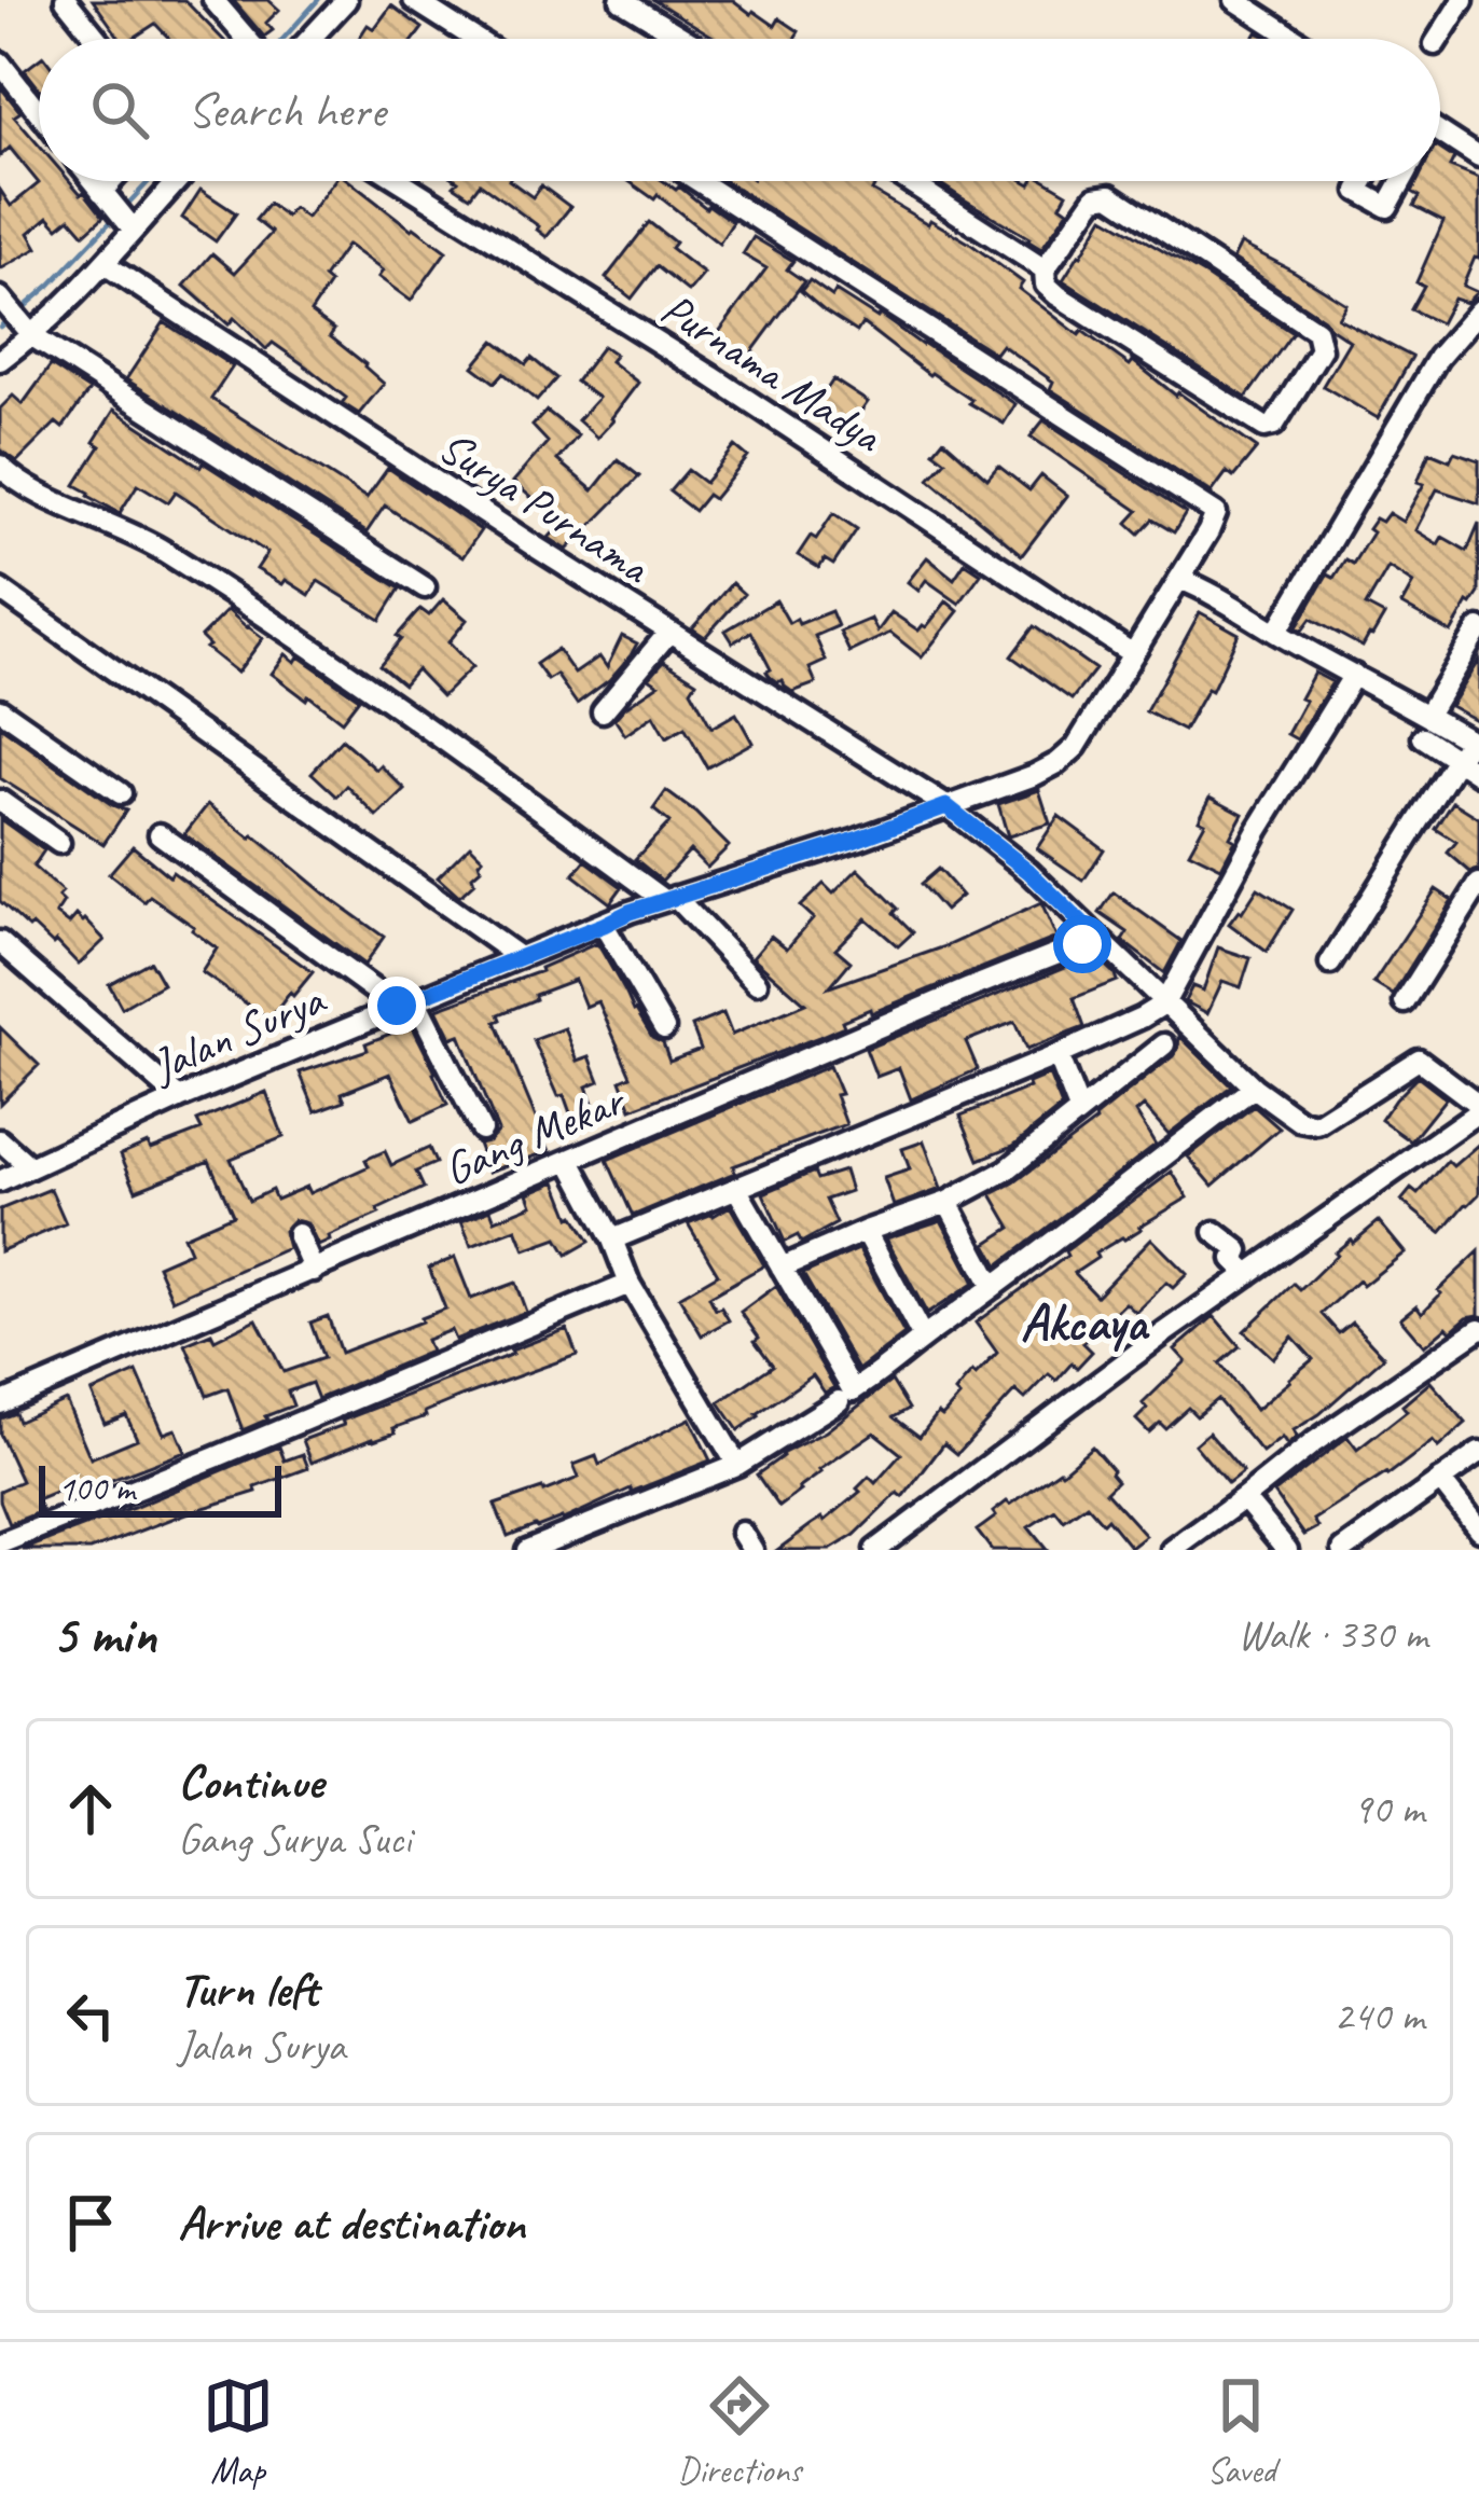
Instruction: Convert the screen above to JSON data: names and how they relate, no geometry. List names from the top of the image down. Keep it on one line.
{"streets":{"street":["Purnama Madya","Surya Purnama","Jalan Surya","Gang Mekar"]},"crossings":[["Purnama Madya","Jalan Surya"],["Surya Purnama","Jalan Surya"],["Surya Purnama","Gang Mekar"]],"districts":["Akcaya"],"scale_bar":"100 m","page":{"search":"Search here","scale":"100 m","heading":["5 min","Walk · 330 m"],"list":[["Continue","Gang Surya Suci","90 m"],["Turn left","Jalan Surya","240 m"],"Arrive at destination"],"nav":["Map","Directions","Saved"]}}
